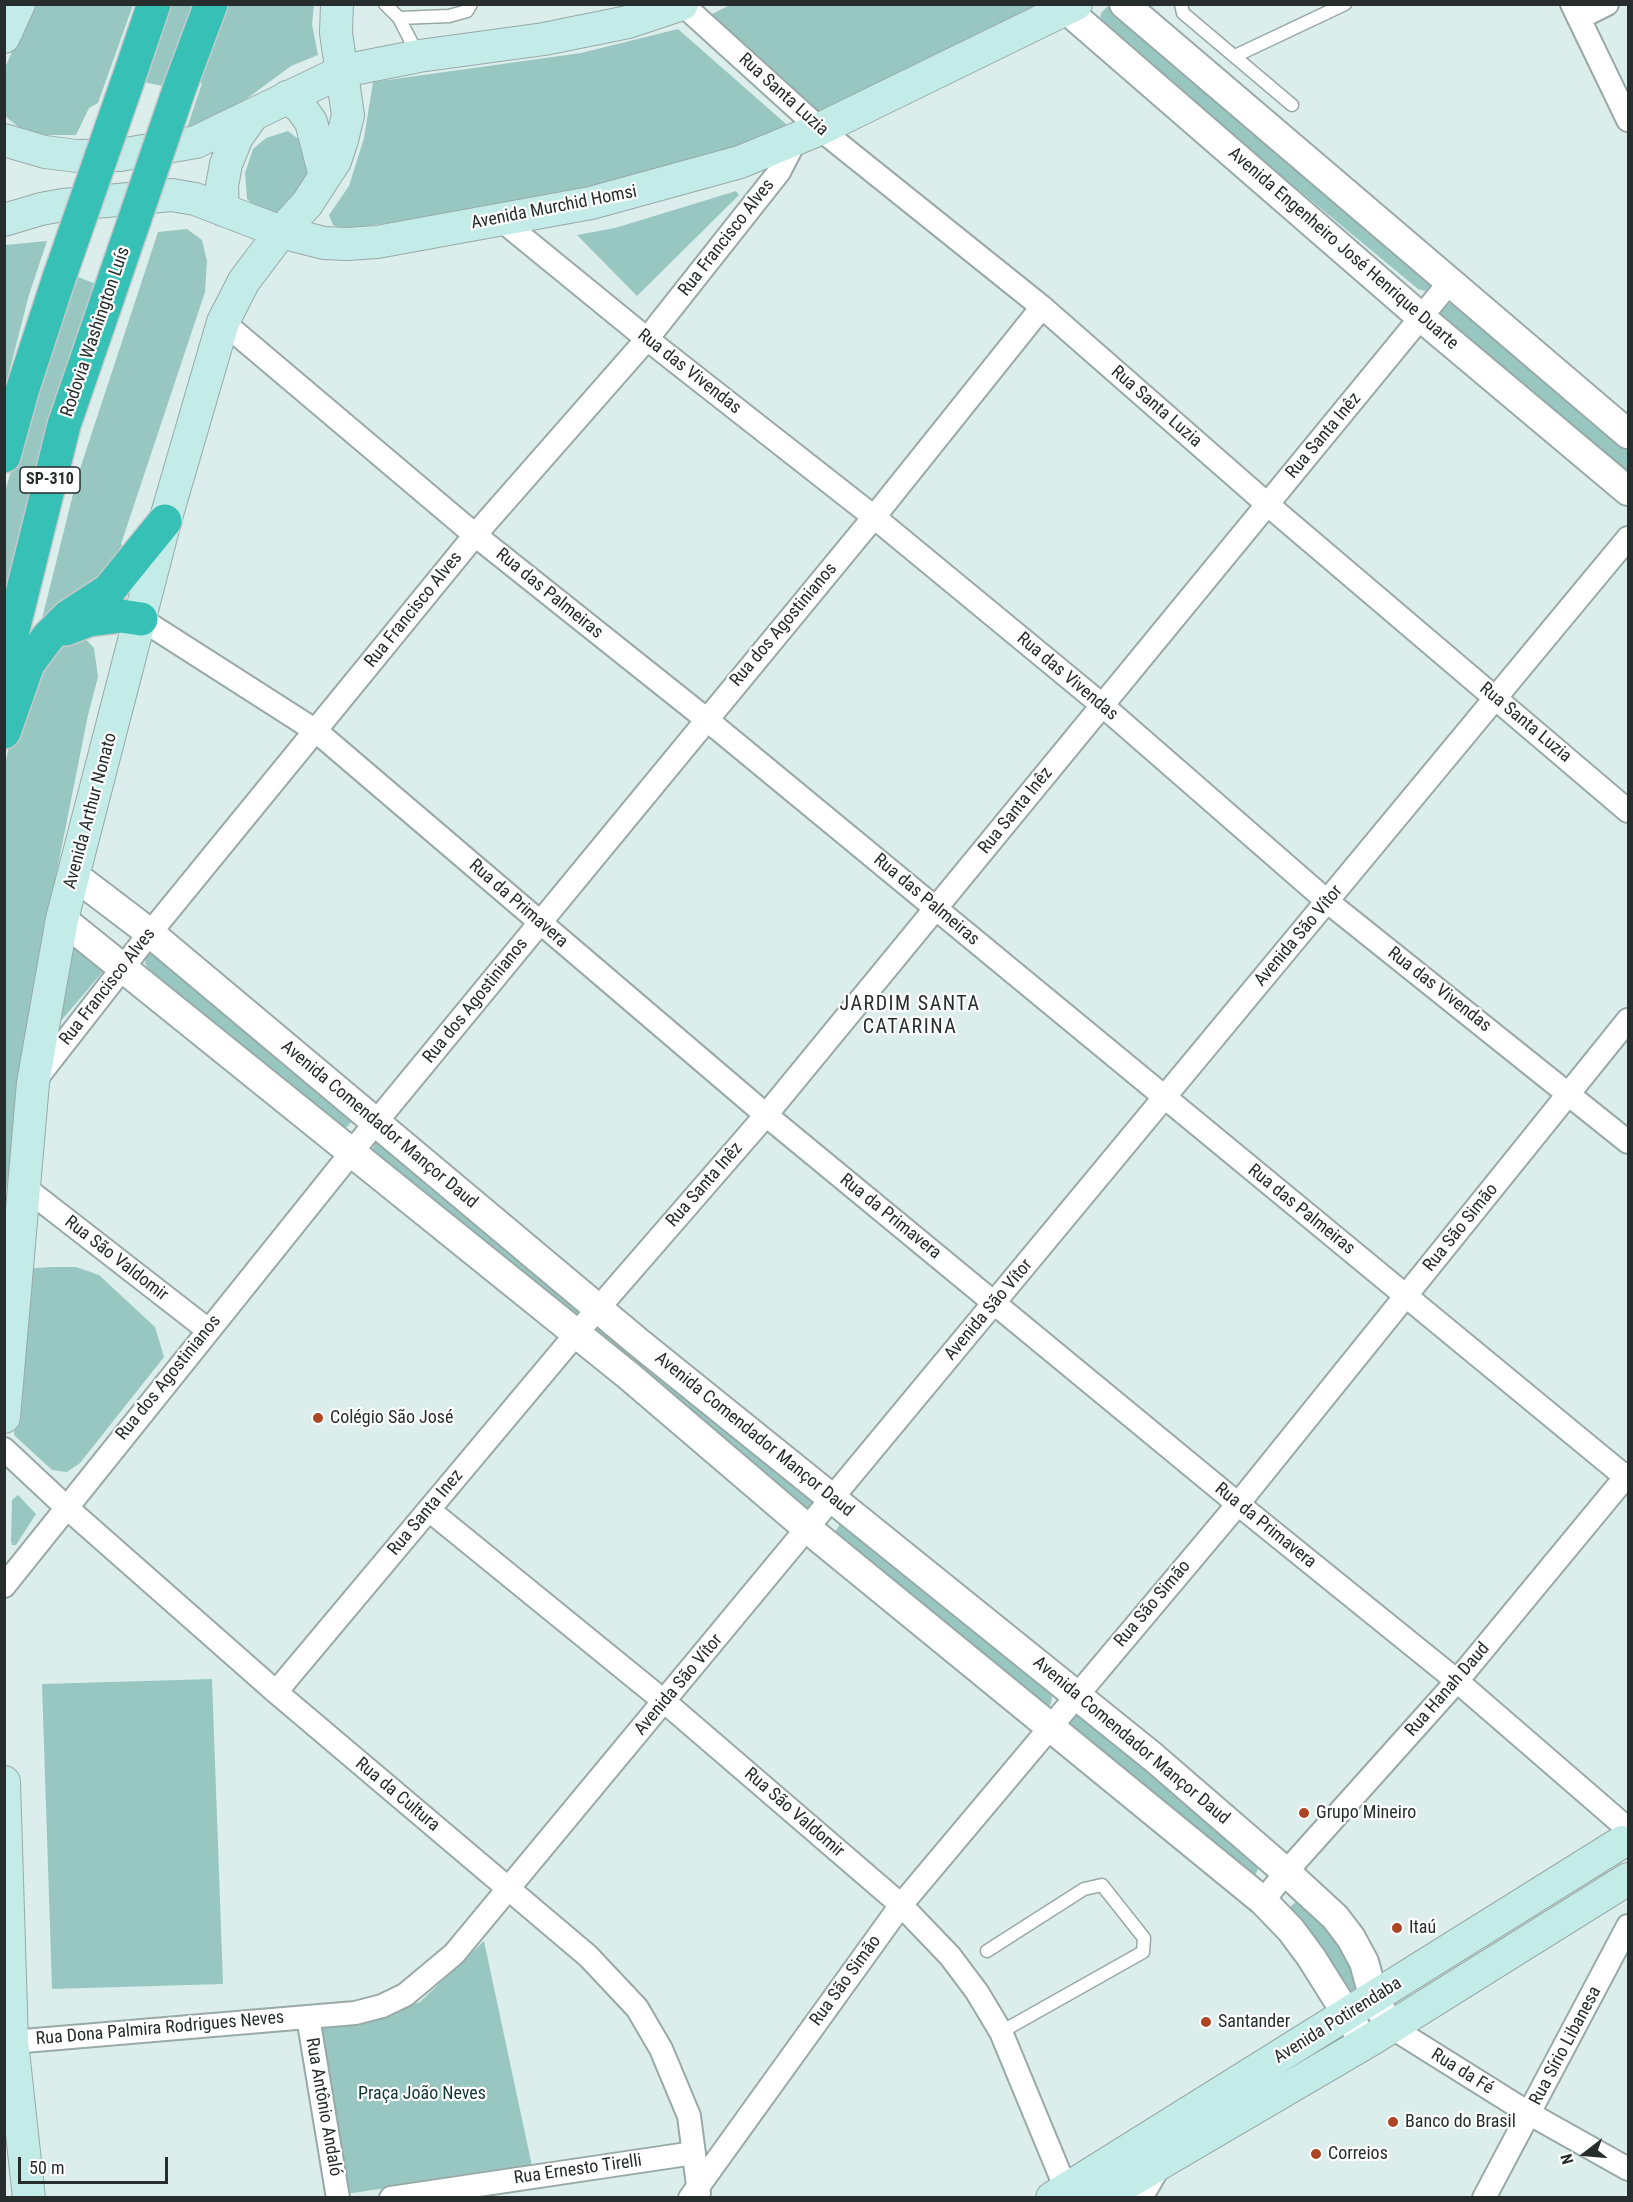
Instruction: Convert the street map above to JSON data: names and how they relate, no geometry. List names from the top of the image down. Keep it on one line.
{"streets":{"highway":["Rodovia Washington Luís","SP-310"],"main road":["Avenida Murchid Homsi","Avenida Arthur Nonato","Avenida Potirendaba"],"street":["Rua Santa Luzia","Rua Francisco Alves","Avenida Engenheiro José Henrique Duarte","Rua das Vivendas","Rua Santa Inêz","Rua das Palmeiras","Rua dos Agostinianos","Rua da Primavera","Avenida São Vítor","Avenida Comendador Mançor Daud","Rua São Simão","Rua São Valdomir","Rua Santa Inez","Rua Hanah Daud","Rua da Cultura","Rua Dona Palmira Rodrigues Neves","Rua Sírio Libanesa","Rua da Fé","Rua Antônio Andaló","Rua Ernesto Tirelli"]},"crossings":[["Rua Santa Luzia","Avenida Murchid Homsi"],["Rua Santa Luzia","Rua Francisco Alves"],["Rua Santa Luzia","Rua Santa Inêz"],["Rua Santa Luzia","Rua dos Agostinianos"],["Rua Santa Luzia","Avenida São Vítor"],["Avenida Murchid Homsi","Rua Francisco Alves"],["Avenida Murchid Homsi","Avenida Engenheiro José Henrique Duarte"],["Avenida Murchid Homsi","Rua das Vivendas"],["Avenida Murchid Homsi","Avenida Arthur Nonato"],["Rua Francisco Alves","Rua das Vivendas"],["Rua Francisco Alves","Rua das Palmeiras"],["Rua Francisco Alves","Avenida Arthur Nonato"],["Rua Francisco Alves","Rua da Primavera"],["Rua Francisco Alves","Avenida Comendador Mançor Daud"],["Avenida Engenheiro José Henrique Duarte","Rua Santa Inêz"],["Rua das Vivendas","Rua Santa Inêz"],["Rua das Vivendas","Rua dos Agostinianos"],["Rua das Vivendas","Avenida São Vítor"],["Rua das Vivendas","Rua São Simão"],["Rua Santa Inêz","Rua das Palmeiras"],["Rua Santa Inêz","Rua da Primavera"],["Rua Santa Inêz","Avenida Comendador Mançor Daud"],["Rua Santa Inêz","Rua Santa Inez"],["Rua das Palmeiras","Rua dos Agostinianos"],["Rua das Palmeiras","Avenida Arthur Nonato"],["Rua das Palmeiras","Avenida São Vítor"],["Rua das Palmeiras","Rua São Simão"],["Rua das Palmeiras","Rua Hanah Daud"],["Rua dos Agostinianos","Rua da Primavera"],["Rua dos Agostinianos","Avenida Comendador Mançor Daud"],["Rua dos Agostinianos","Rua São Valdomir"],["Rua dos Agostinianos","Rua da Cultura"],["Avenida Arthur Nonato","Rua da Primavera"],["Avenida Arthur Nonato","Avenida Comendador Mançor Daud"],["Avenida Arthur Nonato","Rua São Valdomir"],["Rua da Primavera","Avenida São Vítor"],["Rua da Primavera","Rua São Simão"],["Rua da Primavera","Rua Hanah Daud"],["Rua da Primavera","Avenida Potirendaba"],["Avenida São Vítor","Avenida Comendador Mançor Daud"],["Avenida São Vítor","Rua São Valdomir"],["Avenida São Vítor","Rua da Cultura"],["Avenida São Vítor","Rua Dona Palmira Rodrigues Neves"],["Avenida São Vítor","Rua Antônio Andaló"],["Avenida Comendador Mançor Daud","Rua São Simão"],["Avenida Comendador Mançor Daud","Rua Santa Inez"],["Avenida Comendador Mançor Daud","Rua Hanah Daud"],["Avenida Comendador Mançor Daud","Avenida Potirendaba"],["Avenida Comendador Mançor Daud","Rua da Fé"],["Rua São Simão","Rua São Valdomir"],["Rua São Simão","Rua da Cultura"],["Rua São Valdomir","Rua Santa Inez"],["Rua São Valdomir","Avenida Potirendaba"],["Rua Santa Inez","Rua da Cultura"],["Rua da Cultura","Rua Ernesto Tirelli"],["Avenida Potirendaba","Rua da Fé"],["Rua Dona Palmira Rodrigues Neves","Rua Antônio Andaló"],["Rua Sírio Libanesa","Rua da Fé"]],"districts":["JARDIM SANTA CATARINA"],"parks":["Praça João Neves"],"places":["Colégio São José","Grupo Mineiro","Itaú","Santander","Banco do Brasil","Correios"],"scale_bar":"50 m","north":"left"}
